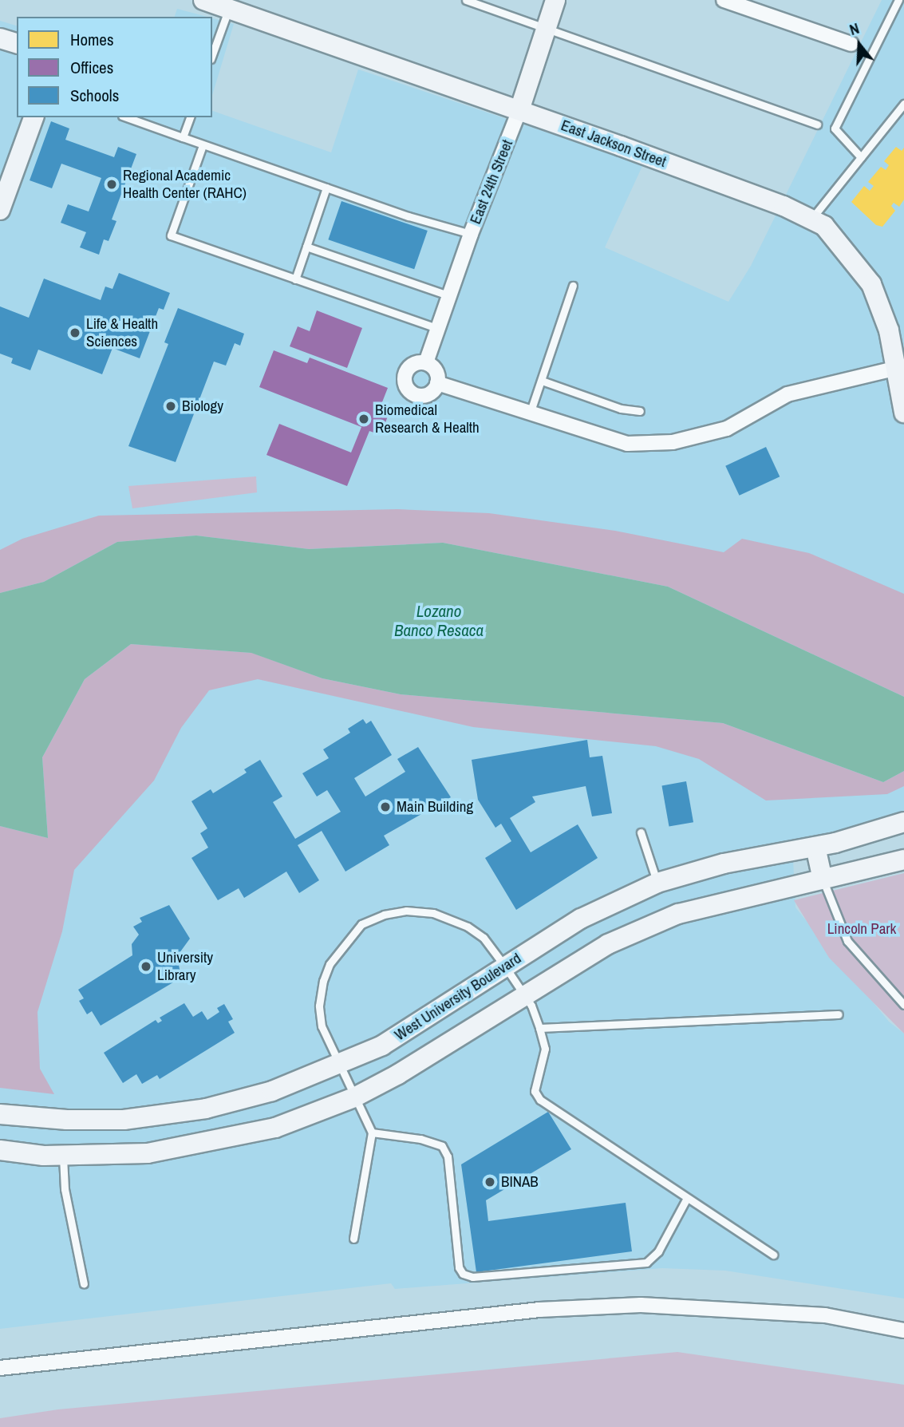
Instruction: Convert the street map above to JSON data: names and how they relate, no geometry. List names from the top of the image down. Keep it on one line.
{"streets":{"main road":["East Jackson Street","East 24th Street","West University Boulevard"]},"crossings":[["East Jackson Street","East 24th Street"]],"water":["Lozano Banco Resaca"],"parks":["Lincoln Park"],"places":["Regional Academic Health Center (RAHC)","Life & Health Sciences","Biology","Biomedical Research & Health","Main Building","University Library","BINAB"],"legend":["Homes","Offices","Schools"],"north":"top"}
